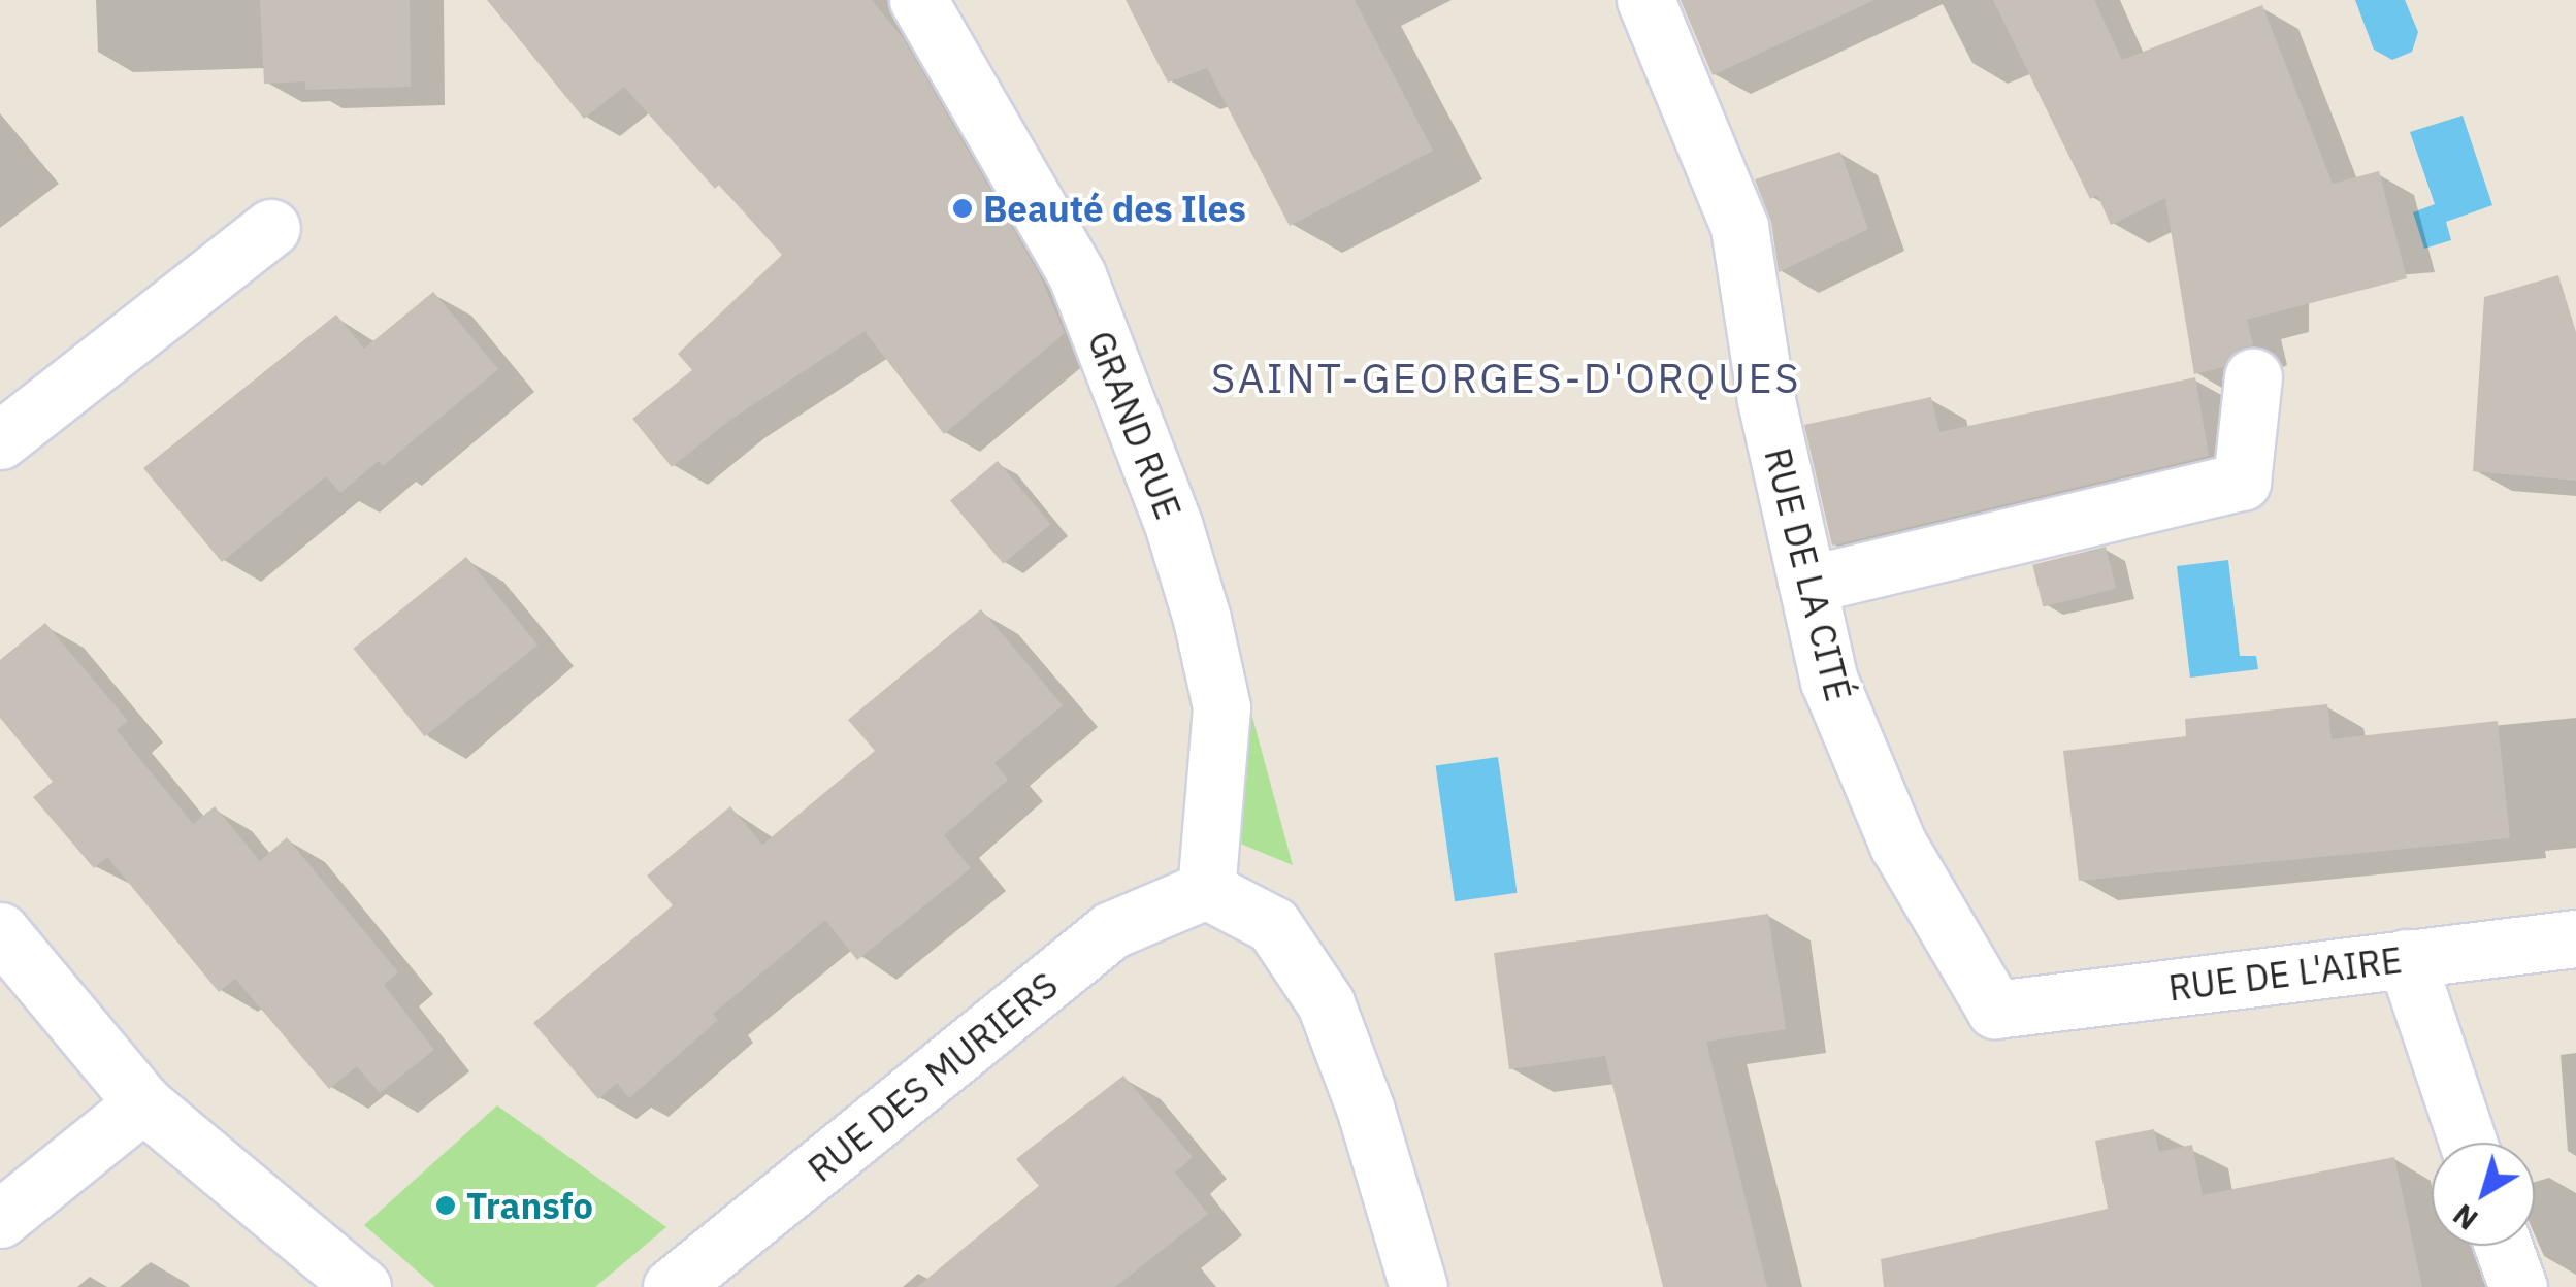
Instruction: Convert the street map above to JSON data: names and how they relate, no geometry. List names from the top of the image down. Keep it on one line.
{"streets":{"street":["GRAND RUE","RUE DE LA CITÉ","RUE DE L'AIRE","RUE DES MURIERS"]},"crossings":[["GRAND RUE","RUE DES MURIERS"],["RUE DE LA CITÉ","RUE DE L'AIRE"]],"districts":["SAINT-GEORGES-D'ORQUES"],"places":["Beauté des Iles","Transfo"],"north":"bottom left"}
